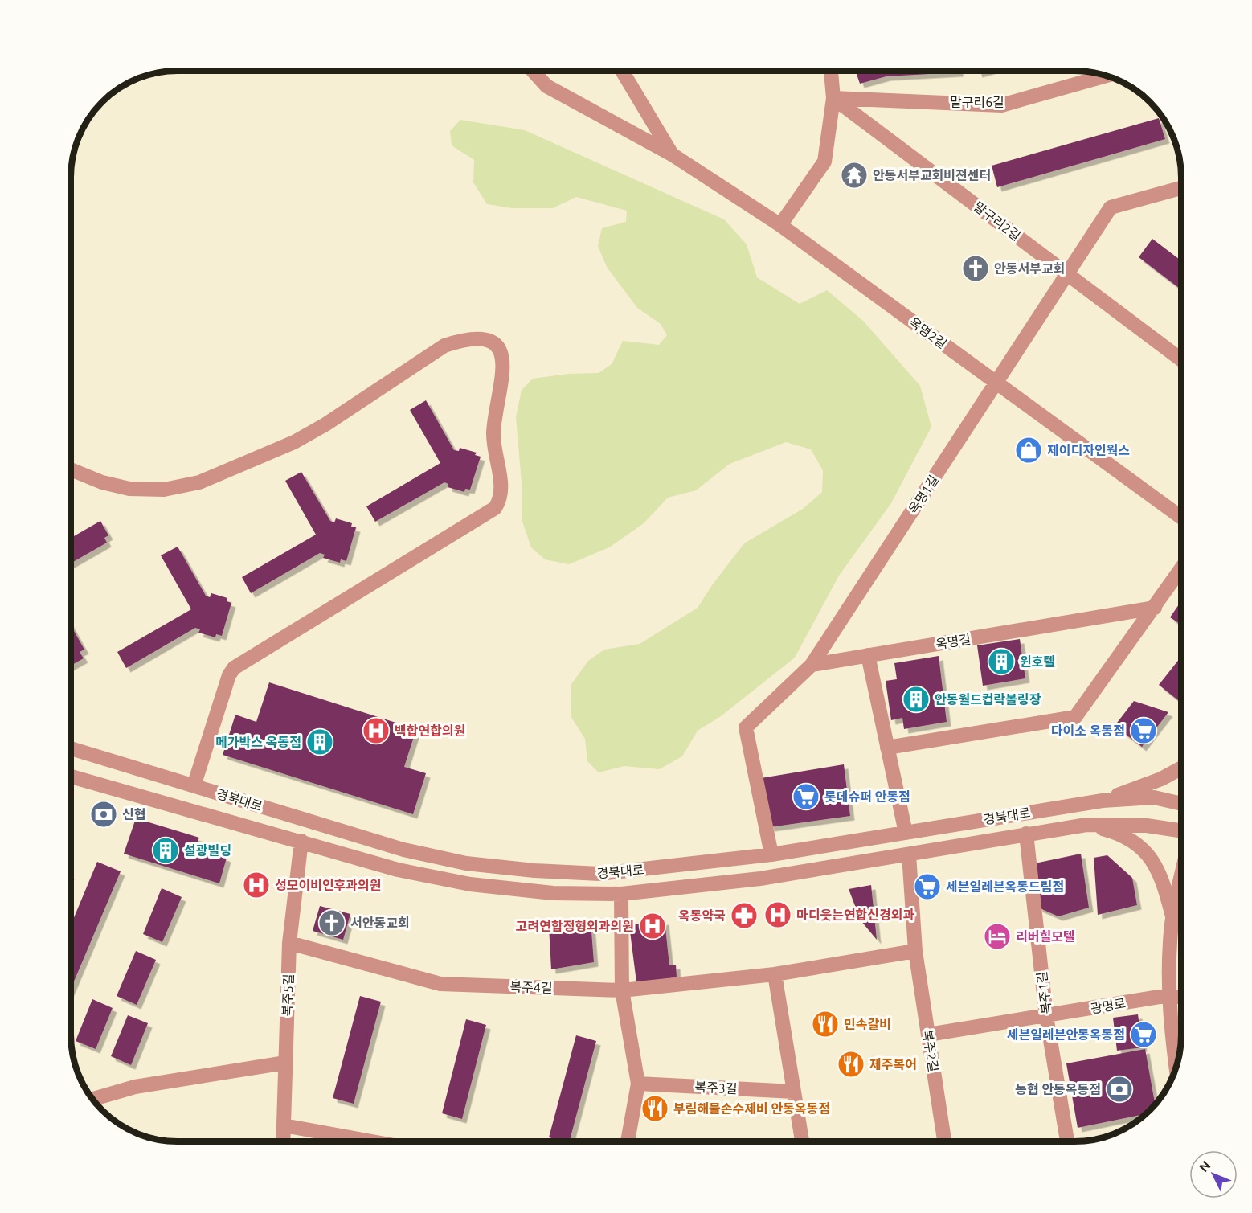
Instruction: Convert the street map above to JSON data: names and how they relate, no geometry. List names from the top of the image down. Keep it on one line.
{"streets":{"street":["말구리6길","말구리2길","옥명2길","옥명1길","옥명길","경북대로","복주4길","복주1길","복주5길","광명로","복주2길","복주3길"]},"crossings":[["말구리6길","말구리2길"],["말구리2길","옥명1길"],["옥명2길","옥명1길"],["옥명1길","옥명길"],["옥명1길","경북대로"],["경북대로","복주1길"],["경북대로","복주5길"],["경북대로","복주2길"],["복주4길","복주5길"],["복주1길","광명로"],["광명로","복주2길"]],"places":{"temple":["안동서부교회비젼센터"],"church":["안동서부교회","서안동교회"],"shop":["제이디자인웍스"],"building":["윈호텔","안동월드컵락볼링장","메가박스 옥동점","설광빌딩"],"hospital":["백합연합의원","성모이비인후과의원","마디웃는연합신경외과","고려연합정형외과의원"],"supermarket":["다이소 옥동점","롯데슈퍼 안동점","세븐일레븐옥동드림점","세븐일레븐안동옥동점"],"bank":["신협","농협 안동옥동점"],"pharmacy":["옥동약국"],"hotel":["리버힐모텔"],"restaurant":["민속갈비","제주복어","부림해물손수제비 안동옥동점"]},"north":"top left"}
